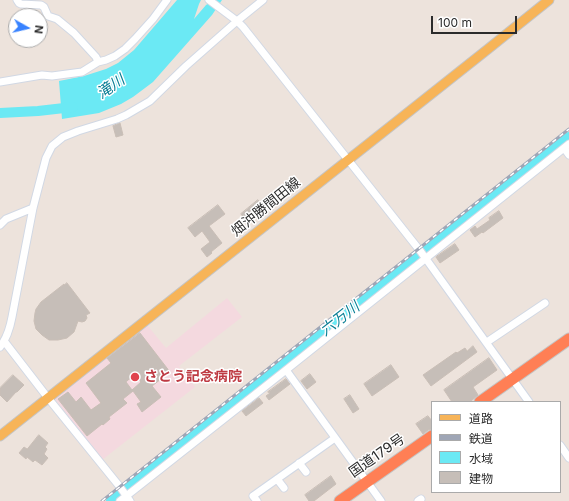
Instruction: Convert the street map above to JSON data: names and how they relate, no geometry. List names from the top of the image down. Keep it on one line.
{"streets":{"highway":["国道179号"],"main road":["畑沖勝間田線"]},"water":["滝川","六万川"],"places":["さとう記念病院"],"legend":["道路","鉄道","水域","建物"],"scale_bar":"100 m","north":"right"}
